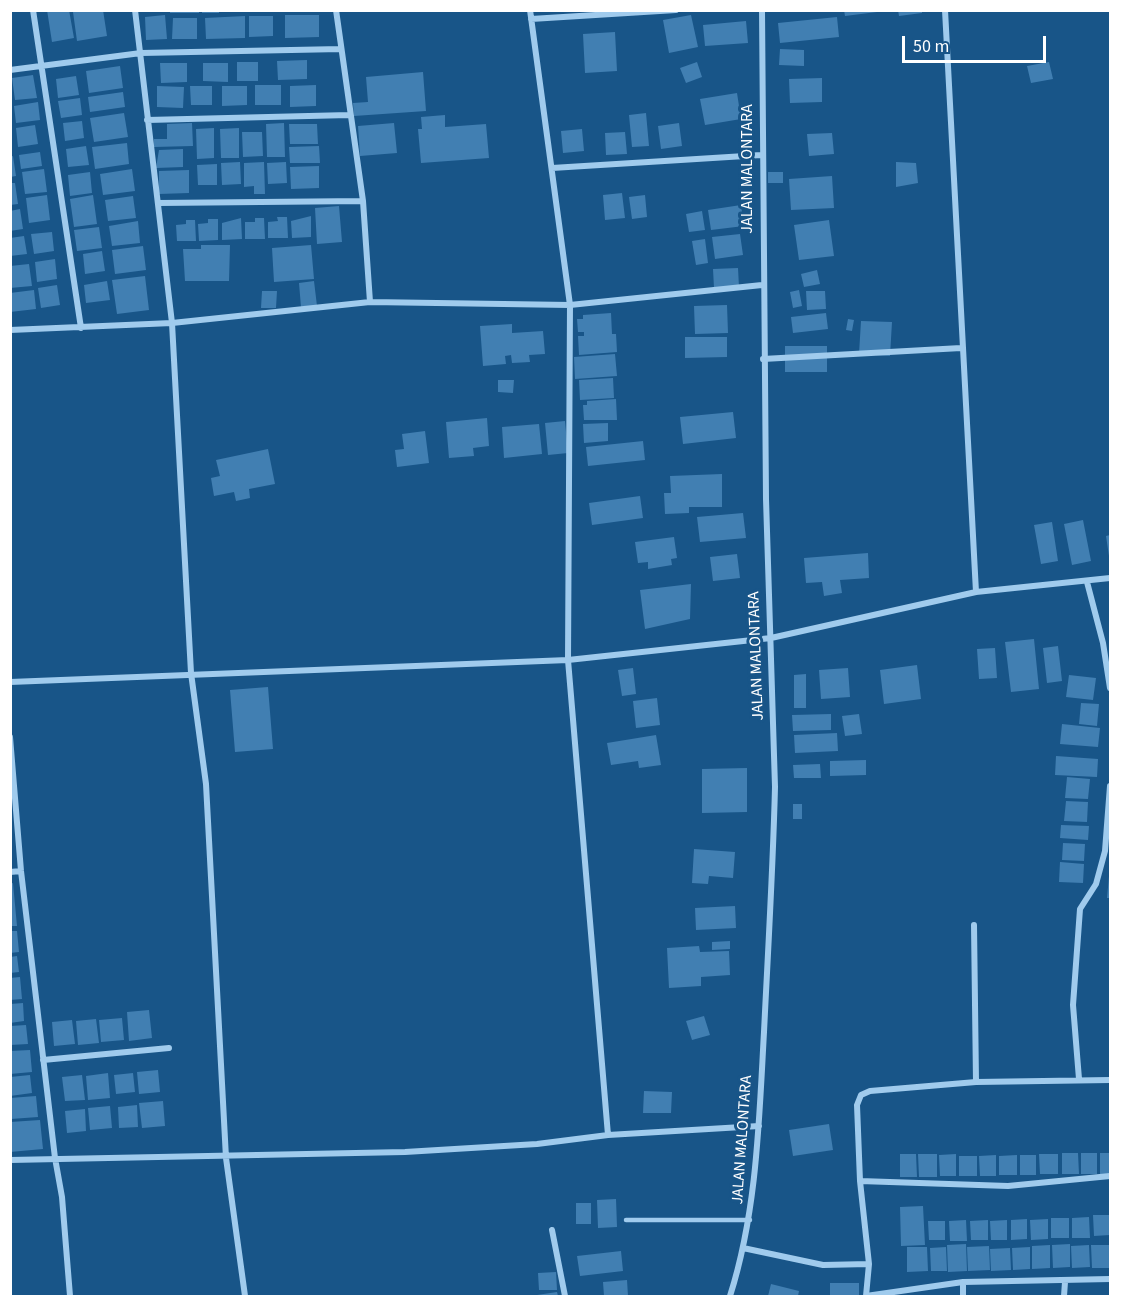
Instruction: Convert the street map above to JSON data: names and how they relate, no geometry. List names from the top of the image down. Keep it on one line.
{"streets":{"street":["JALAN MALONTARA"]},"scale_bar":"50 m"}
